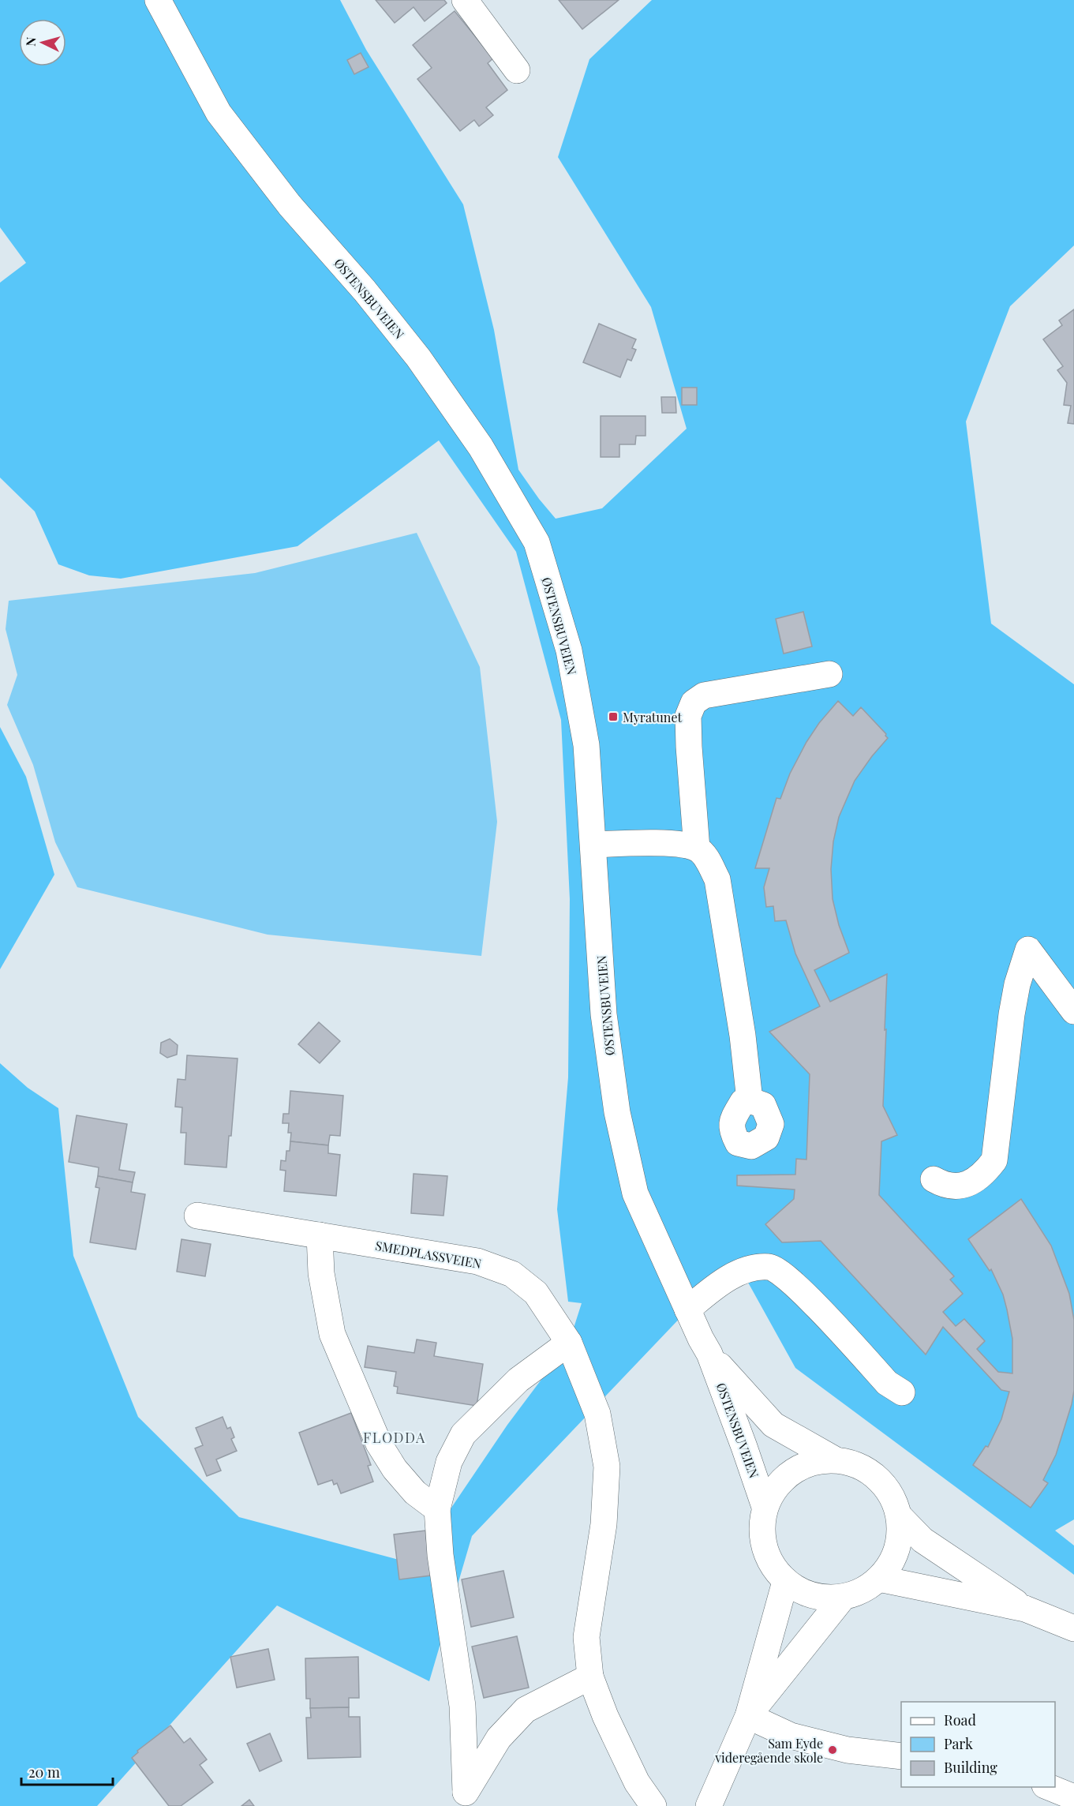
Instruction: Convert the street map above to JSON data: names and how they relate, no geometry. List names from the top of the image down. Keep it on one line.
{"streets":{"main road":["ØSTENSBUVEIEN","SMEDPLASSVEIEN"]},"districts":["FLODDA"],"places":{"transit":["Myratunet"],"other":["Sam Eyde videregående skole"]},"legend":["Road","Park","Building"],"scale_bar":"20 m","north":"left"}
